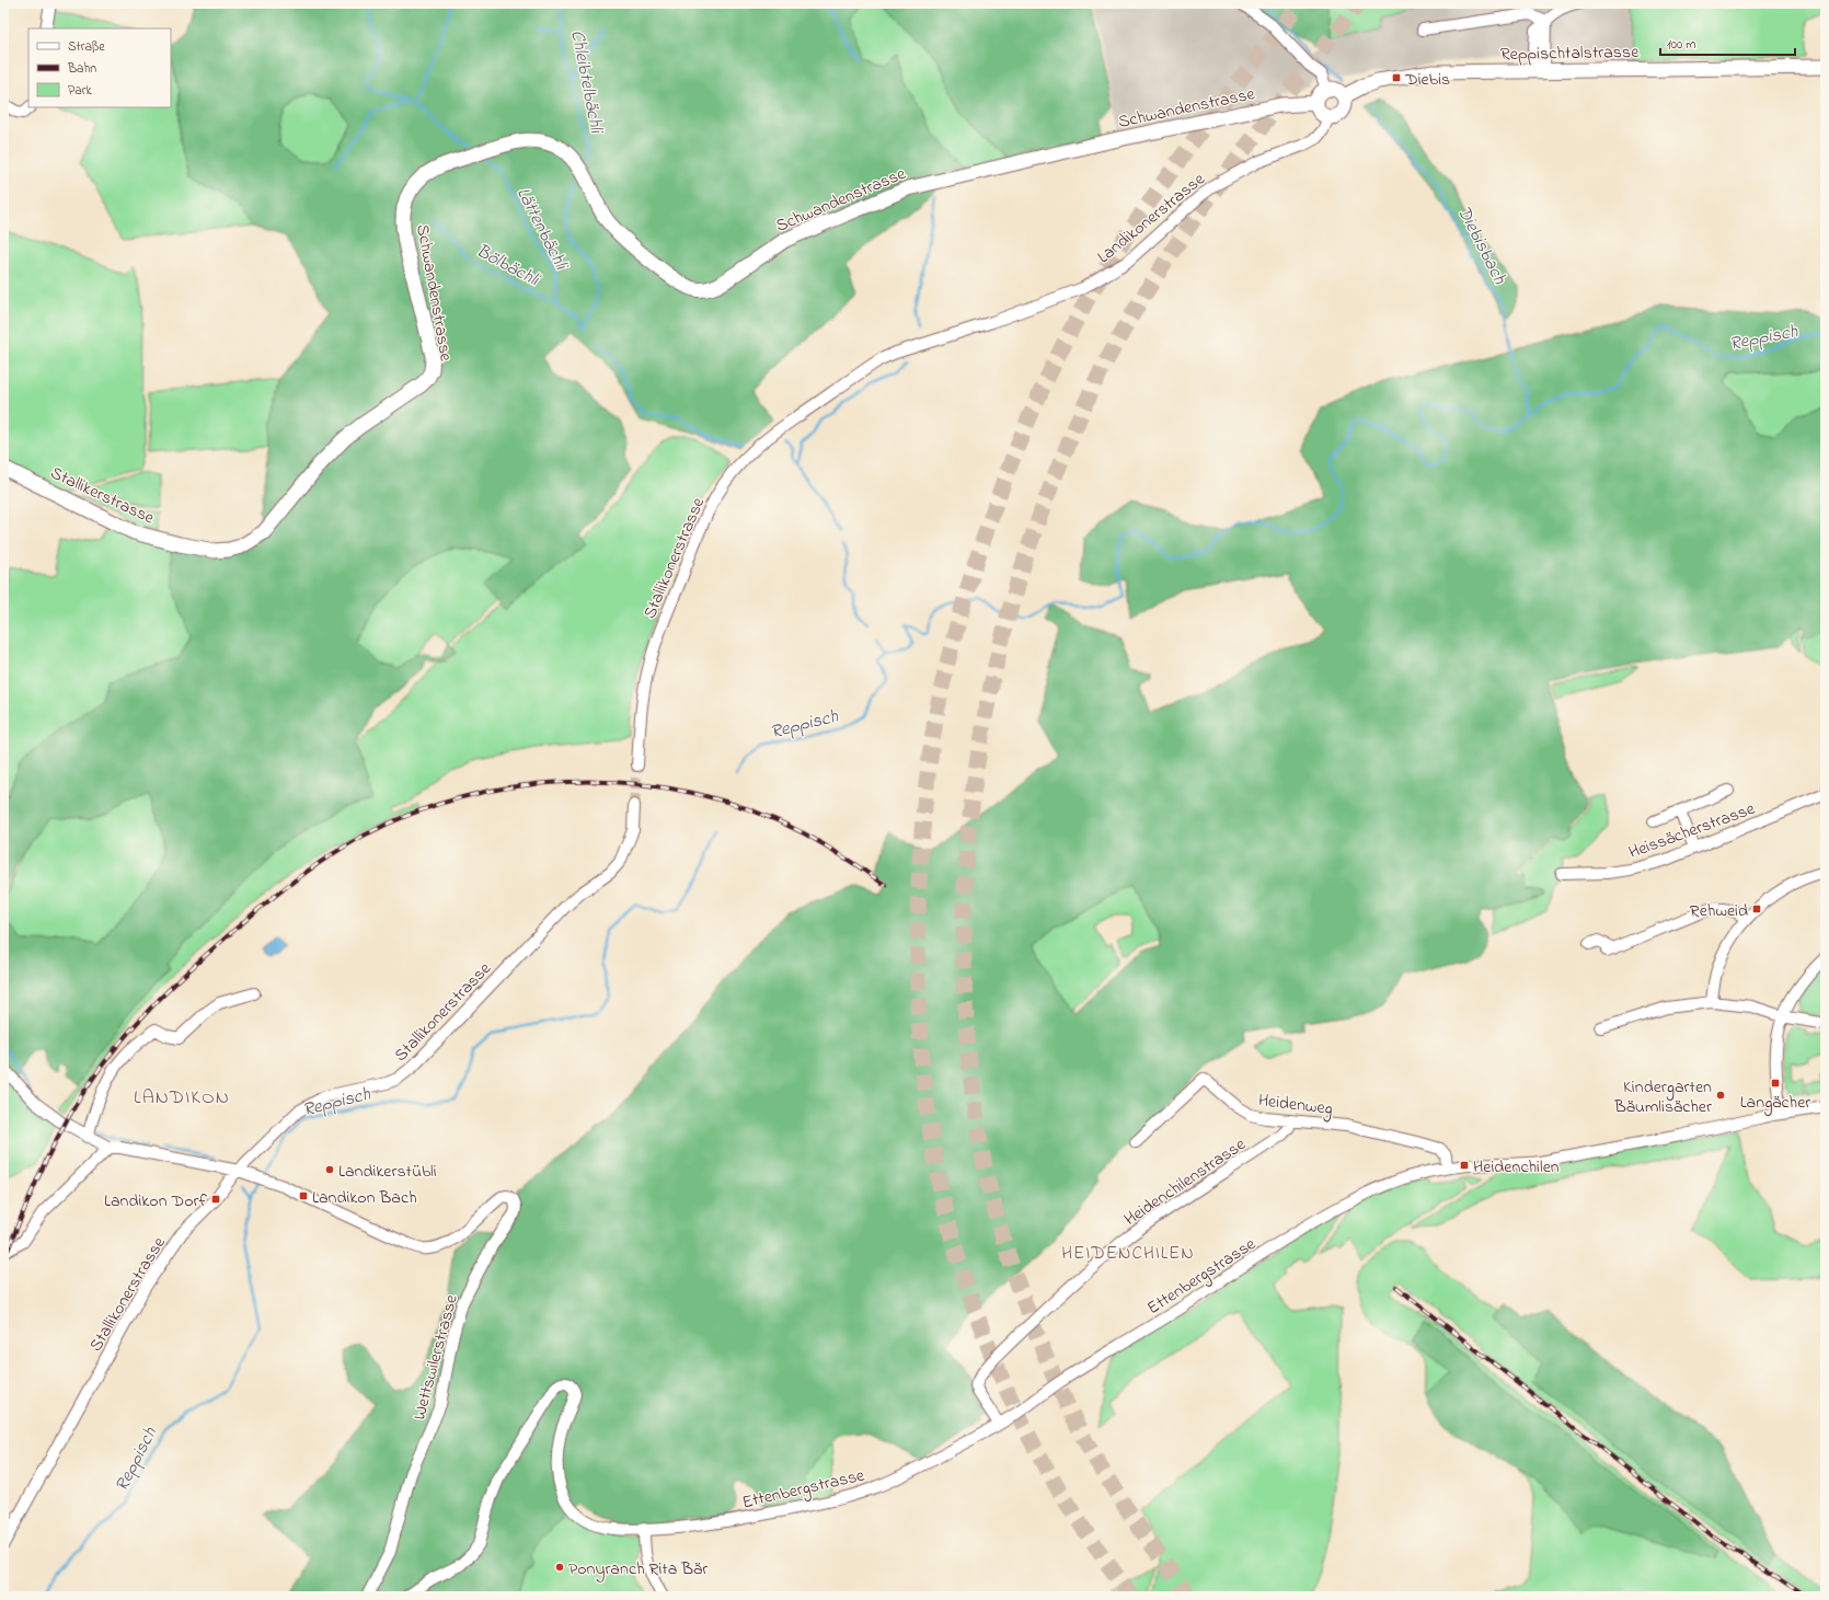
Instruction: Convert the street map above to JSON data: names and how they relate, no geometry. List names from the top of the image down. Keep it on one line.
{"streets":{"main road":["Reppischtalstrasse","Schwandenstrasse","Stallikerstrasse"],"street":["Landikonerstrasse","Stallikonerstrasse","Heissächerstrasse","Heidenweg","Heidenchilenstrasse","Ettenbergstrasse","Wettswilerstrasse"]},"crossings":[["Reppischtalstrasse","Schwandenstrasse"],["Reppischtalstrasse","Landikonerstrasse"],["Schwandenstrasse","Landikonerstrasse"],["Schwandenstrasse","Stallikerstrasse"],["Landikonerstrasse","Stallikonerstrasse"],["Stallikonerstrasse","Wettswilerstrasse"],["Heidenweg","Heidenchilenstrasse"],["Heidenweg","Ettenbergstrasse"],["Heidenchilenstrasse","Ettenbergstrasse"]],"districts":["LANDIKON","HEIDENCHILEN"],"water":["Chleibtelbächli","Lättenbächli","Diebisbach","Bölbächli","Reppisch"],"places":{"transit":["Diebis","Rehweid","Langächer","Heidenchilen","Landikon Bach","Landikon Dorf"],"other":["Kindergarten Bäumlisächer","Landikerstübli","Ponyranch Rita Bär"]},"legend":["Straße","Bahn","Park"],"scale_bar":"100 m"}
